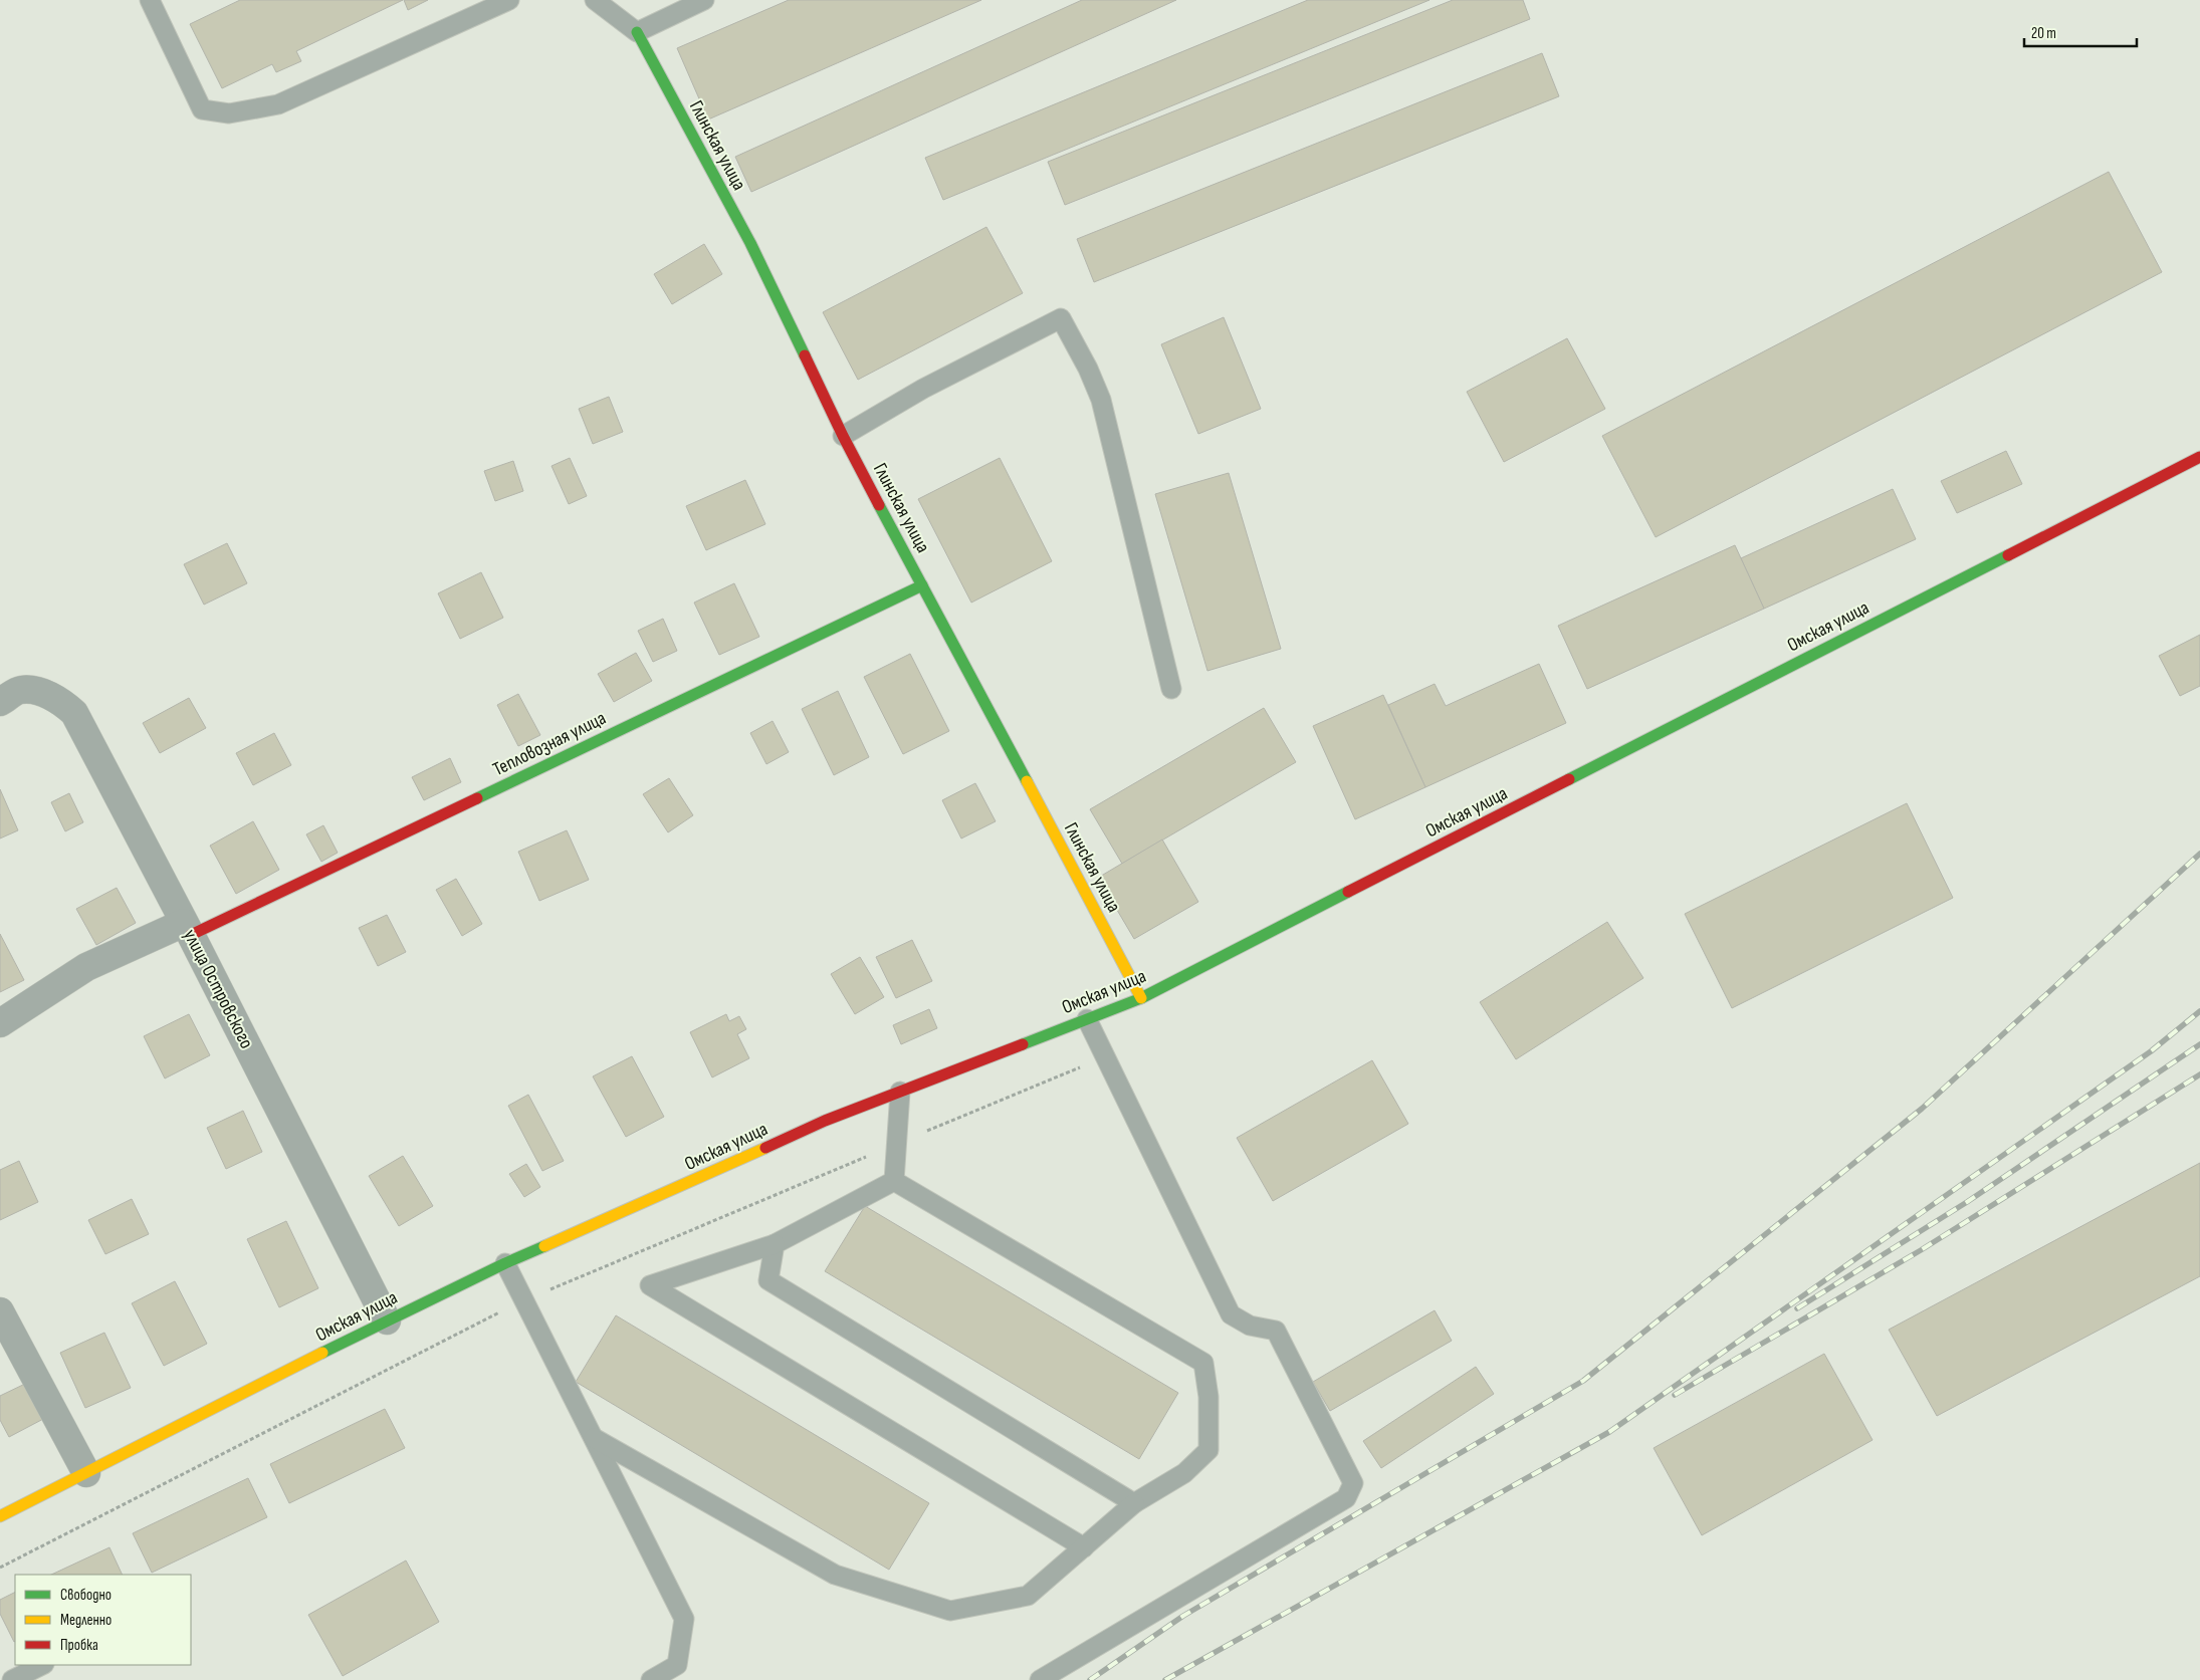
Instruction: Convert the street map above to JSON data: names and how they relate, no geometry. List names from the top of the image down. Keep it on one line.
{"streets":{"main road":["Глинская улица","Омская улица","Тепловозная улица"],"street":["улица Островского"]},"crossings":[["Глинская улица","Омская улица"],["Глинская улица","Тепловозная улица"],["Омская улица","улица Островского"],["Тепловозная улица","улица Островского"]],"legend":["Свободно","Медленно","Пробка"],"scale_bar":"20 m"}
